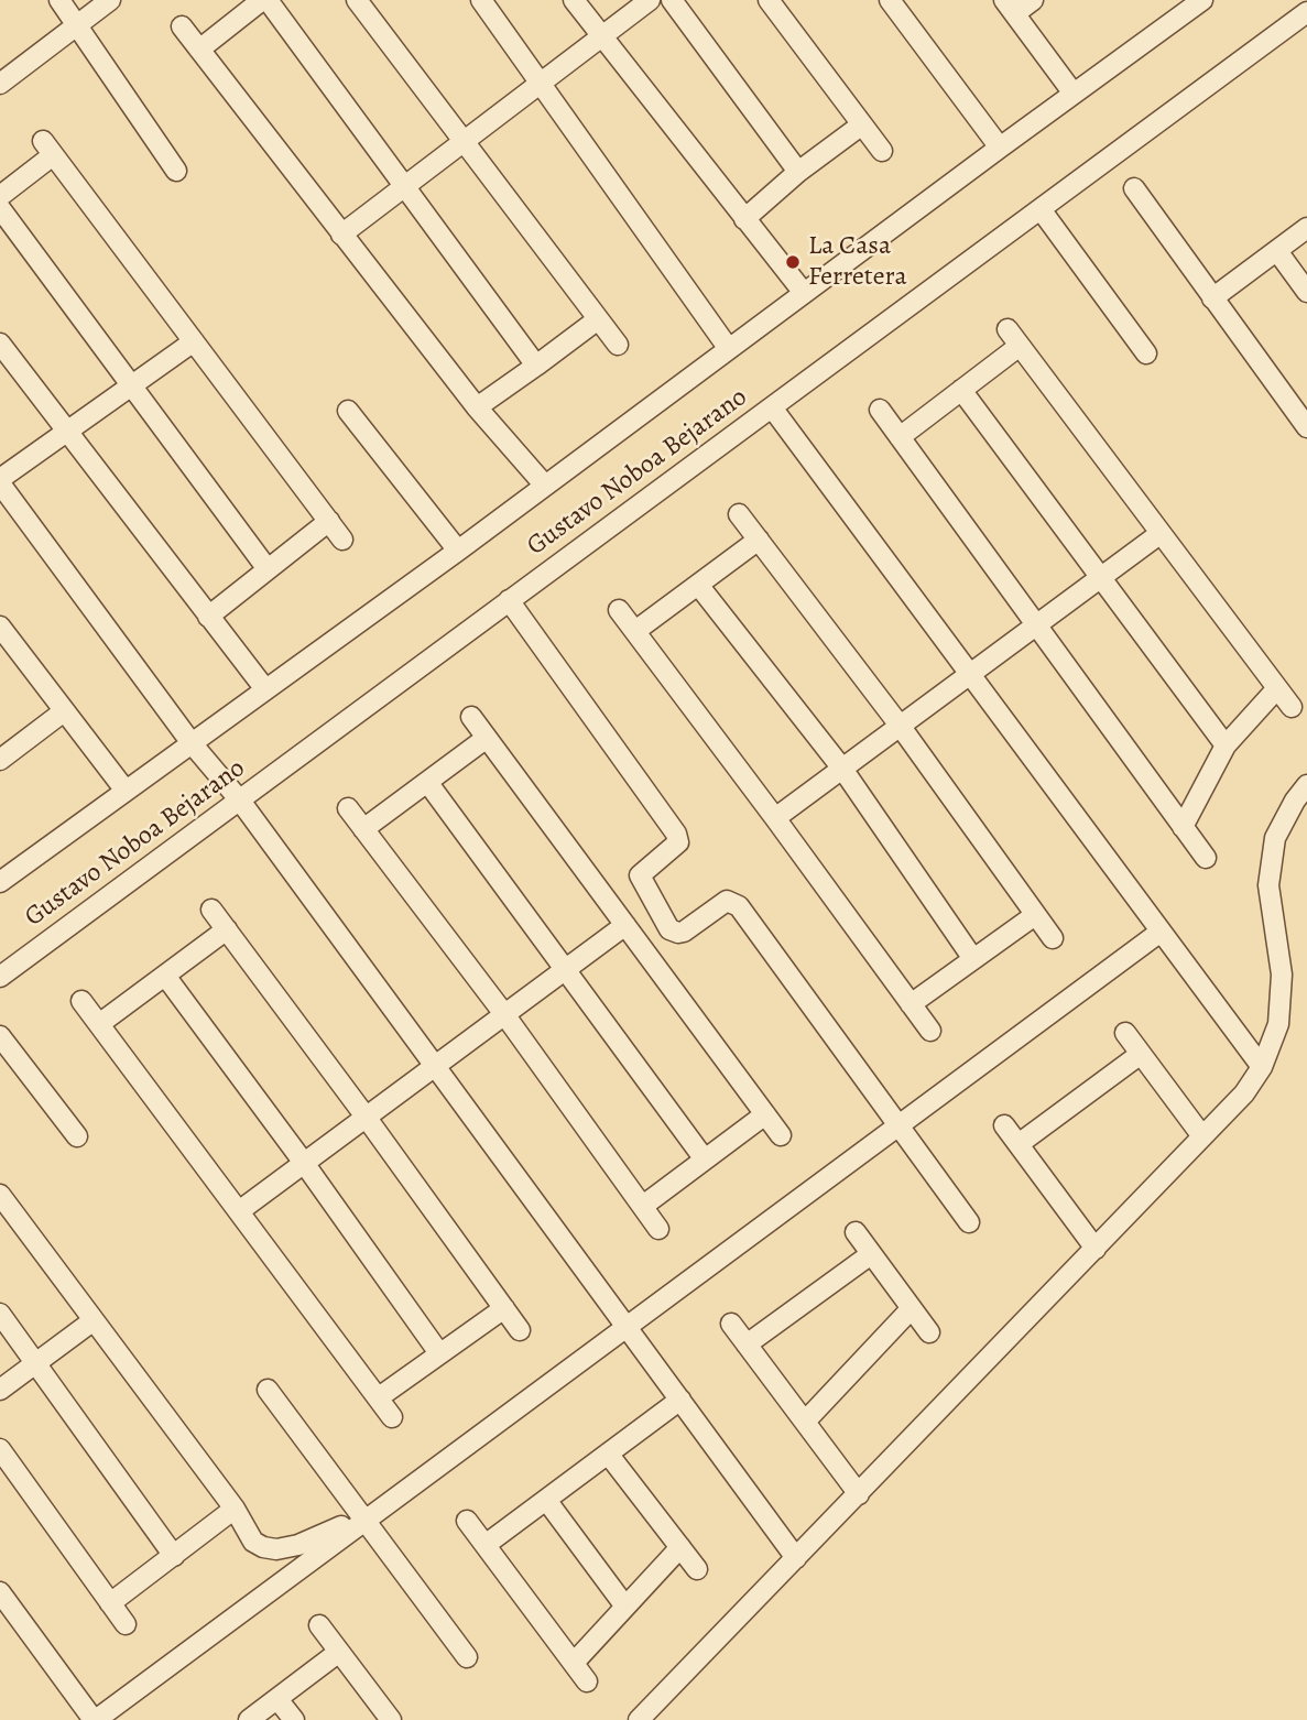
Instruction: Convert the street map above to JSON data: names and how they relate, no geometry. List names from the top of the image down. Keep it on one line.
{"streets":{"street":["Gustavo Noboa Bejarano"]},"places":["La Casa Ferretera"]}
